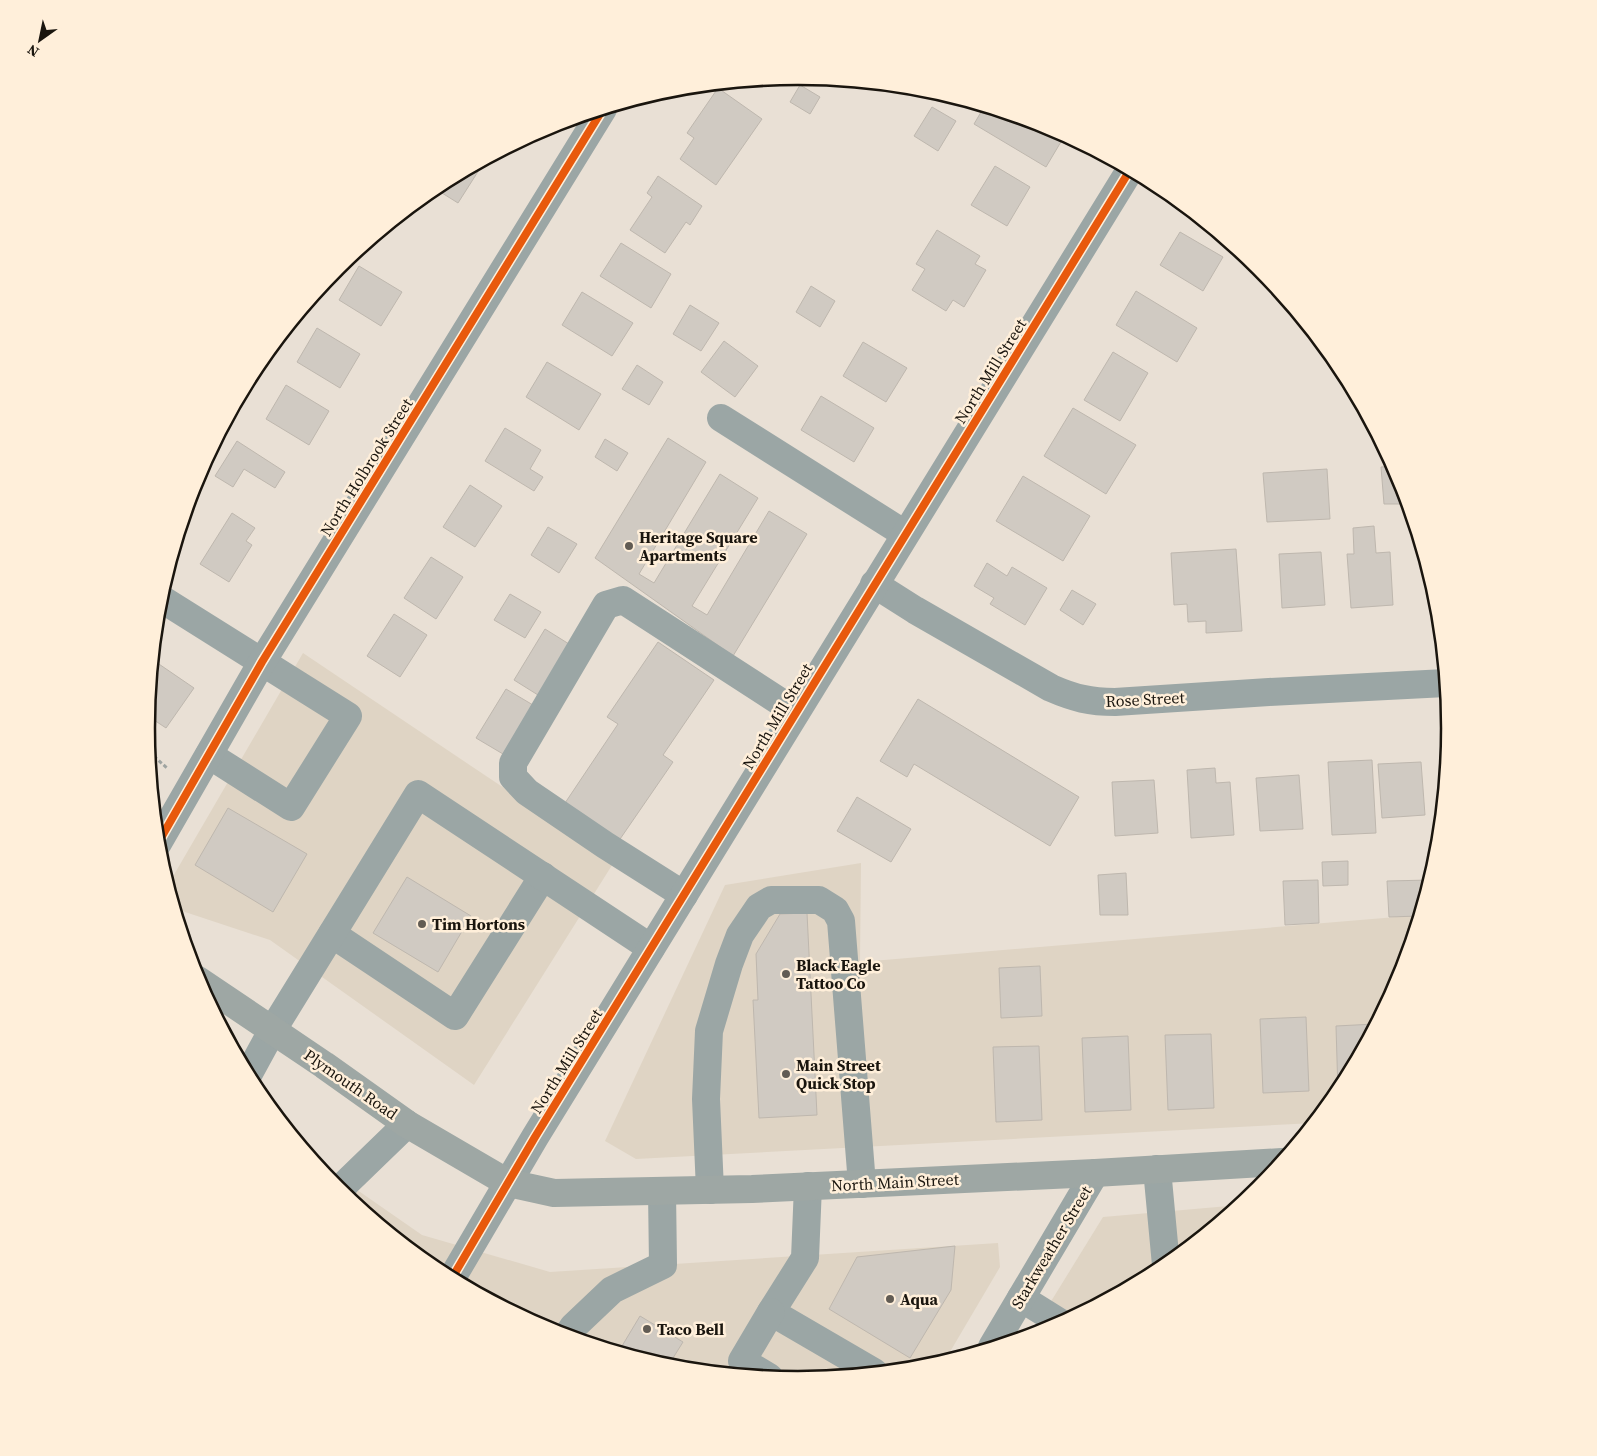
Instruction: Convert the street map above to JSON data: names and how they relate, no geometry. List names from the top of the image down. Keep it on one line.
{"streets":{"main road":["Plymouth Road","North Main Street"],"street":["North Mill Street","North Holbrook Street","Rose Street","Starkweather Street"]},"crossings":[["North Mill Street","Rose Street"],["North Mill Street","Plymouth Road"],["North Mill Street","North Main Street"],["Plymouth Road","North Main Street"],["North Main Street","Starkweather Street"]],"places":["Heritage Square Apartments","Tim Hortons","Black Eagle Tattoo Co","Main Street Quick Stop","Aqua","Taco Bell"],"north":"bottom left"}
